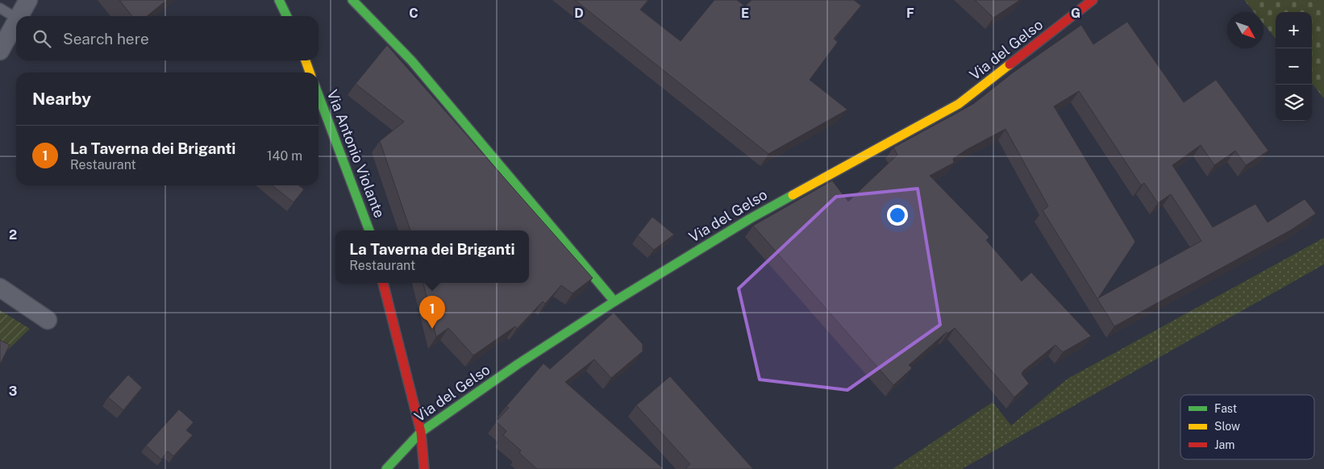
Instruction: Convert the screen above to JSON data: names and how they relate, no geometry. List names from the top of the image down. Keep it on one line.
{"streets":{"street":["Via del Gelso","Via Antonio Violante"]},"legend":["Fast","Slow","Jam"],"north":"bottom right","page":{"map_buttons":["+","−"],"search":"Search here","heading":"Nearby","list":[{"mark":"1","name":"La Taverna dei Briganti","note":"Restaurant","value":"140 m"}],"popup":["La Taverna dei Briganti","Restaurant"],"pins":"1"},"grid":{"columns":["C","D","E","F","G"],"rows":["2","3"]}}
